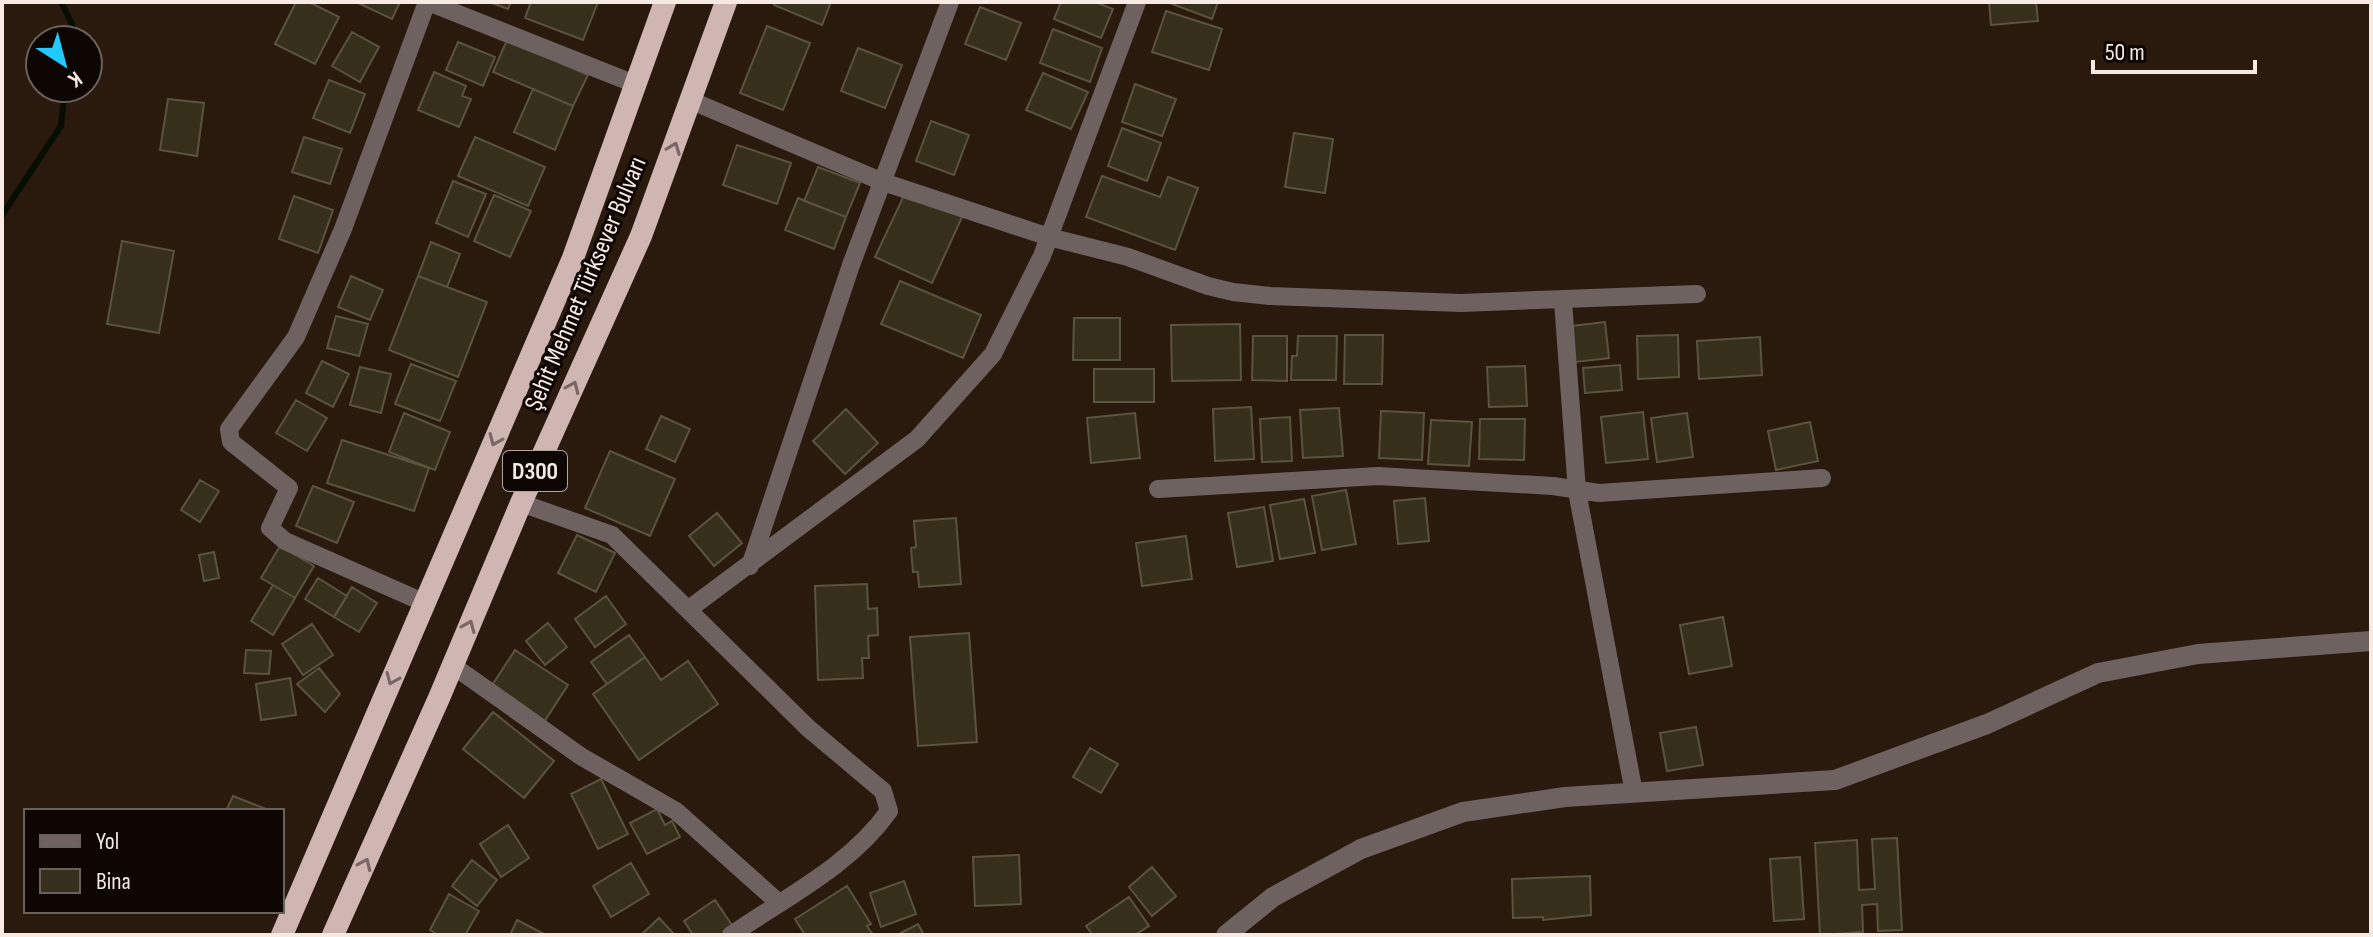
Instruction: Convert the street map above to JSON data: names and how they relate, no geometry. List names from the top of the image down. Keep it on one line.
{"streets":{"highway":["Şehit Mehmet Türksever Bulvarı","D300"]},"legend":["Yol","Bina"],"scale_bar":"50 m","north":"bottom right"}
